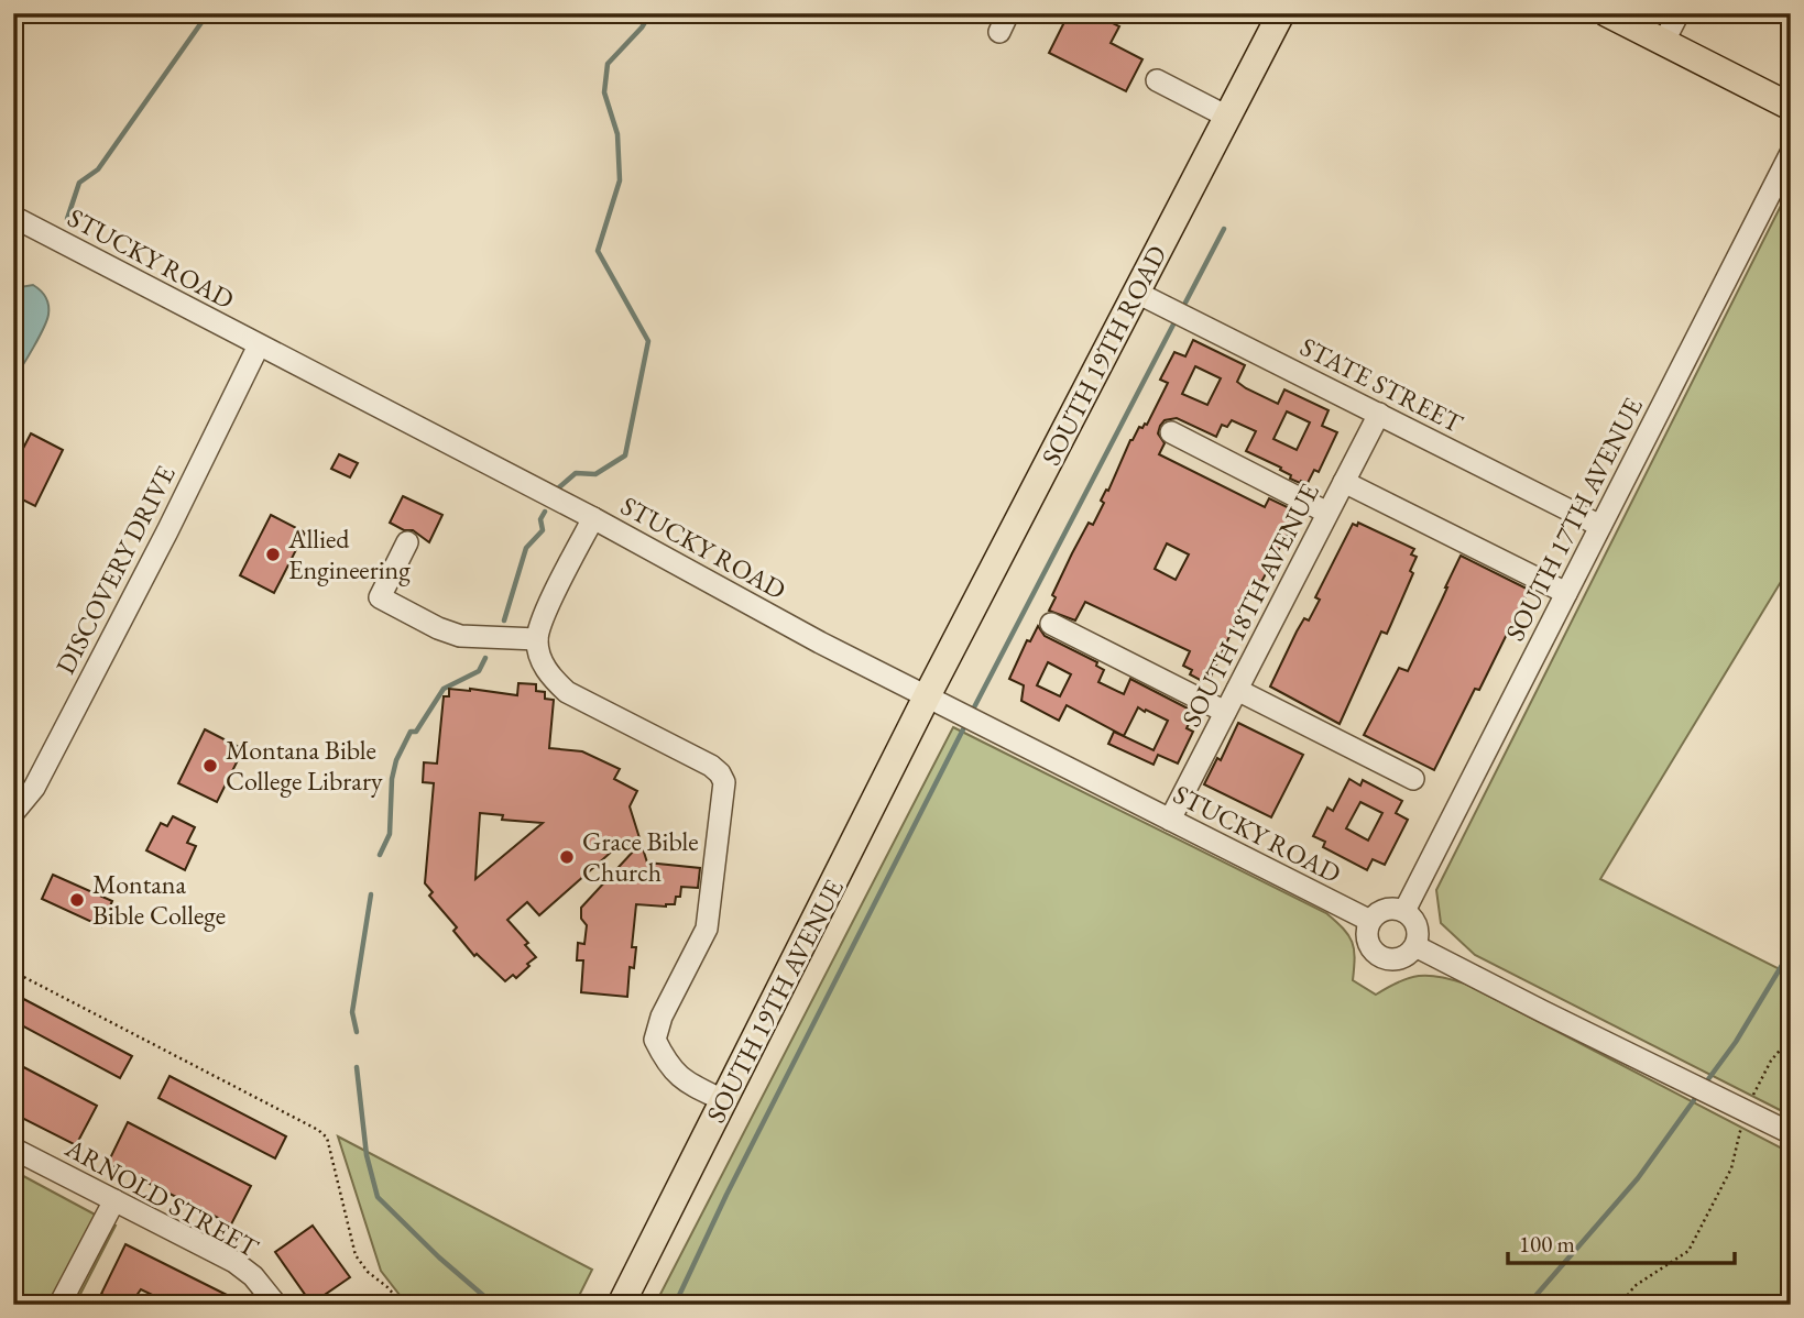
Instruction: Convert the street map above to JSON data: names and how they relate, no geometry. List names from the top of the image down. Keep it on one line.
{"streets":{"main road":["SOUTH 19TH ROAD","SOUTH 19TH AVENUE"],"street":["STUCKY ROAD","STATE STREET","SOUTH 17TH AVENUE","DISCOVERY DRIVE","SOUTH 18TH AVENUE","ARNOLD STREET"]},"crossings":[["STUCKY ROAD","SOUTH 19TH ROAD"],["STUCKY ROAD","SOUTH 17TH AVENUE"],["STUCKY ROAD","DISCOVERY DRIVE"],["STUCKY ROAD","SOUTH 18TH AVENUE"],["STUCKY ROAD","SOUTH 19TH AVENUE"],["SOUTH 19TH ROAD","STATE STREET"],["SOUTH 19TH ROAD","SOUTH 19TH AVENUE"],["STATE STREET","SOUTH 17TH AVENUE"],["STATE STREET","SOUTH 18TH AVENUE"]],"places":["Allied Engineering","Montana Bible College Library","Grace Bible Church","Montana Bible College"],"scale_bar":"100 m"}
